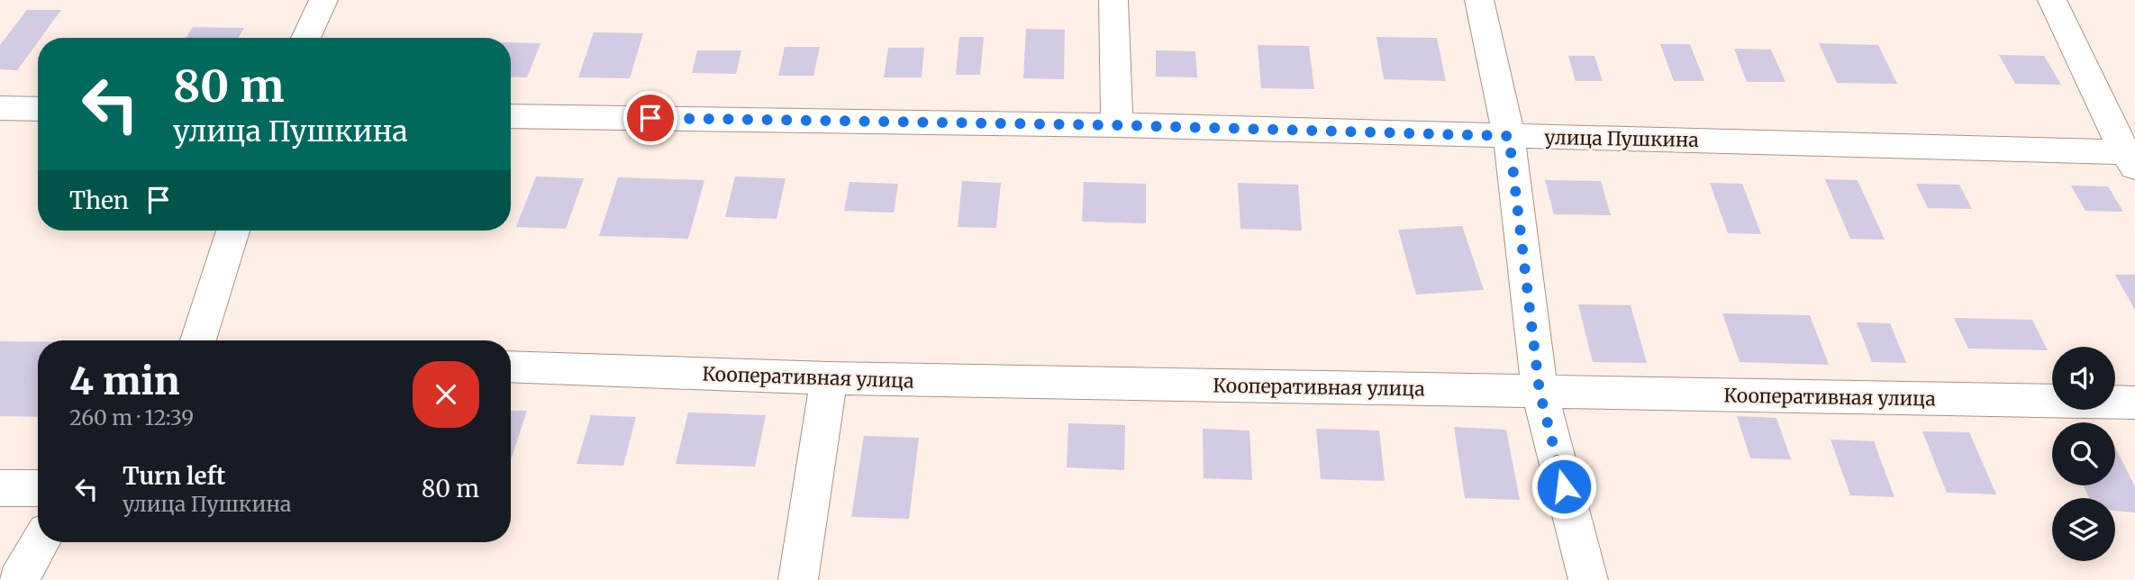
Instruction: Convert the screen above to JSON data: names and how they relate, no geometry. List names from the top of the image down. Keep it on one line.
{"streets":{"street":["улица Пушкина","Кооперативная улица"]},"page":{"turn":["80 m","улица Пушкина"],"then":"Then","heading":["4 min","260 m · 12:39"],"list":[{"name":"Turn left","note":"улица Пушкина","value":"80 m"}]}}
